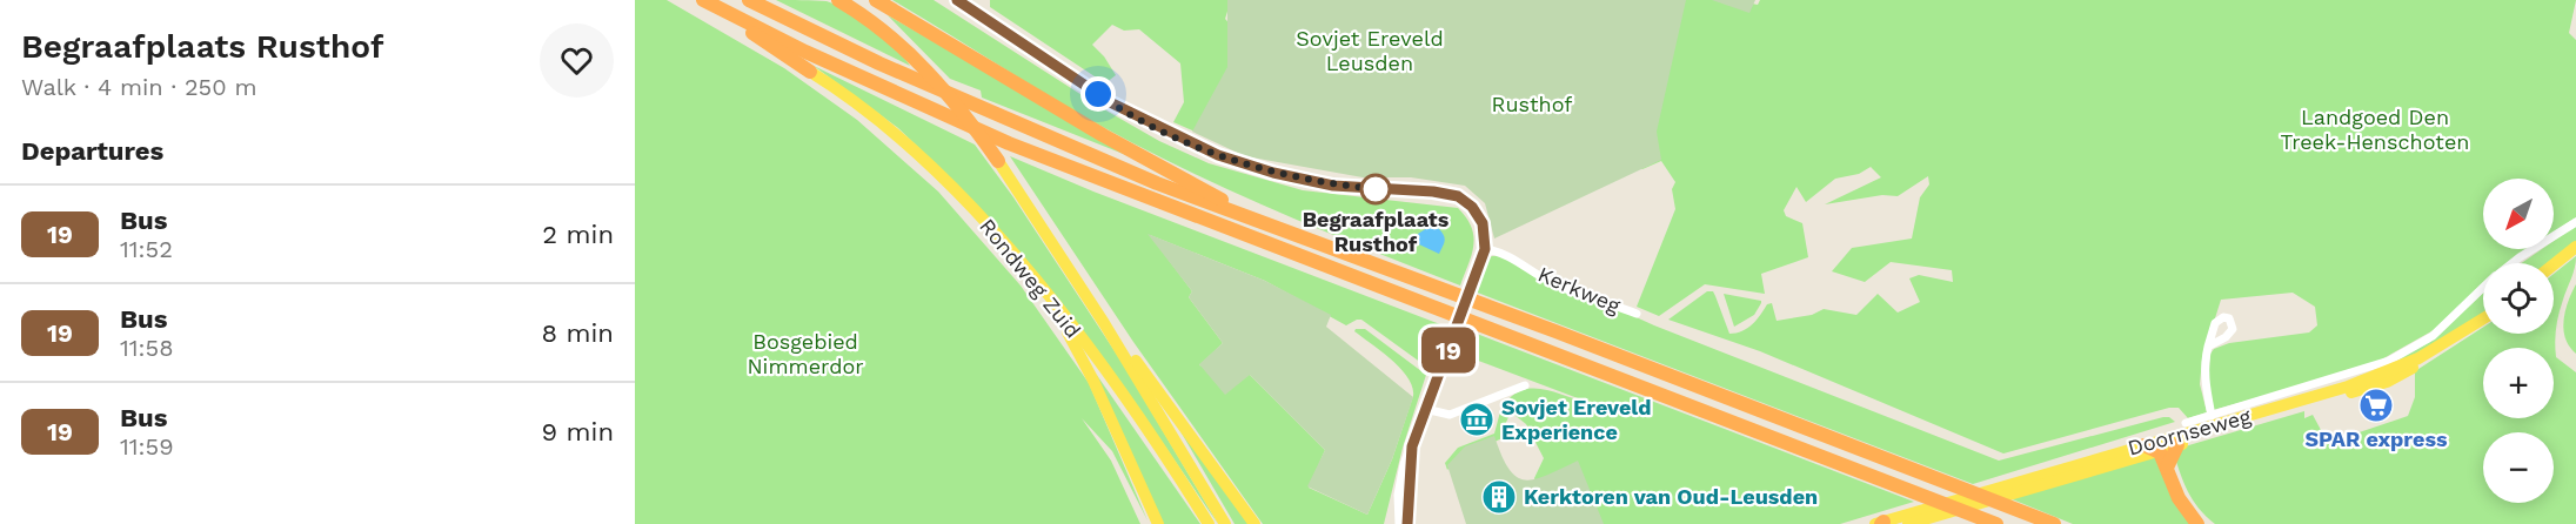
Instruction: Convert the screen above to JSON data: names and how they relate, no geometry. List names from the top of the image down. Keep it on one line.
{"streets":{"main road":["Rondweg Zuid","Doornseweg"],"street":["Kerkweg"]},"parks":["Sovjet Ereveld Leusden","Rusthof","Landgoed Den Treek-Henschoten","Bosgebied Nimmerdor"],"places":{"other":["Begraafplaats Rusthof"],"supermarket":["SPAR express"],"museum":["Sovjet Ereveld Experience"],"building":["Kerktoren van Oud-Leusden"]},"lines":["bus line 19"],"north":"bottom left","page":{"heading":[["Begraafplaats Rusthof","Walk · 4 min · 250 m"],"Departures"],"on_map":"19","map_buttons":["+","−"],"list":[{"mark":"19","name":"Bus","note":"11:52","value":"2 min"},{"mark":"19","name":"Bus","note":"11:58","value":"8 min"},{"mark":"19","name":"Bus","note":"11:59","value":"9 min"}]}}
